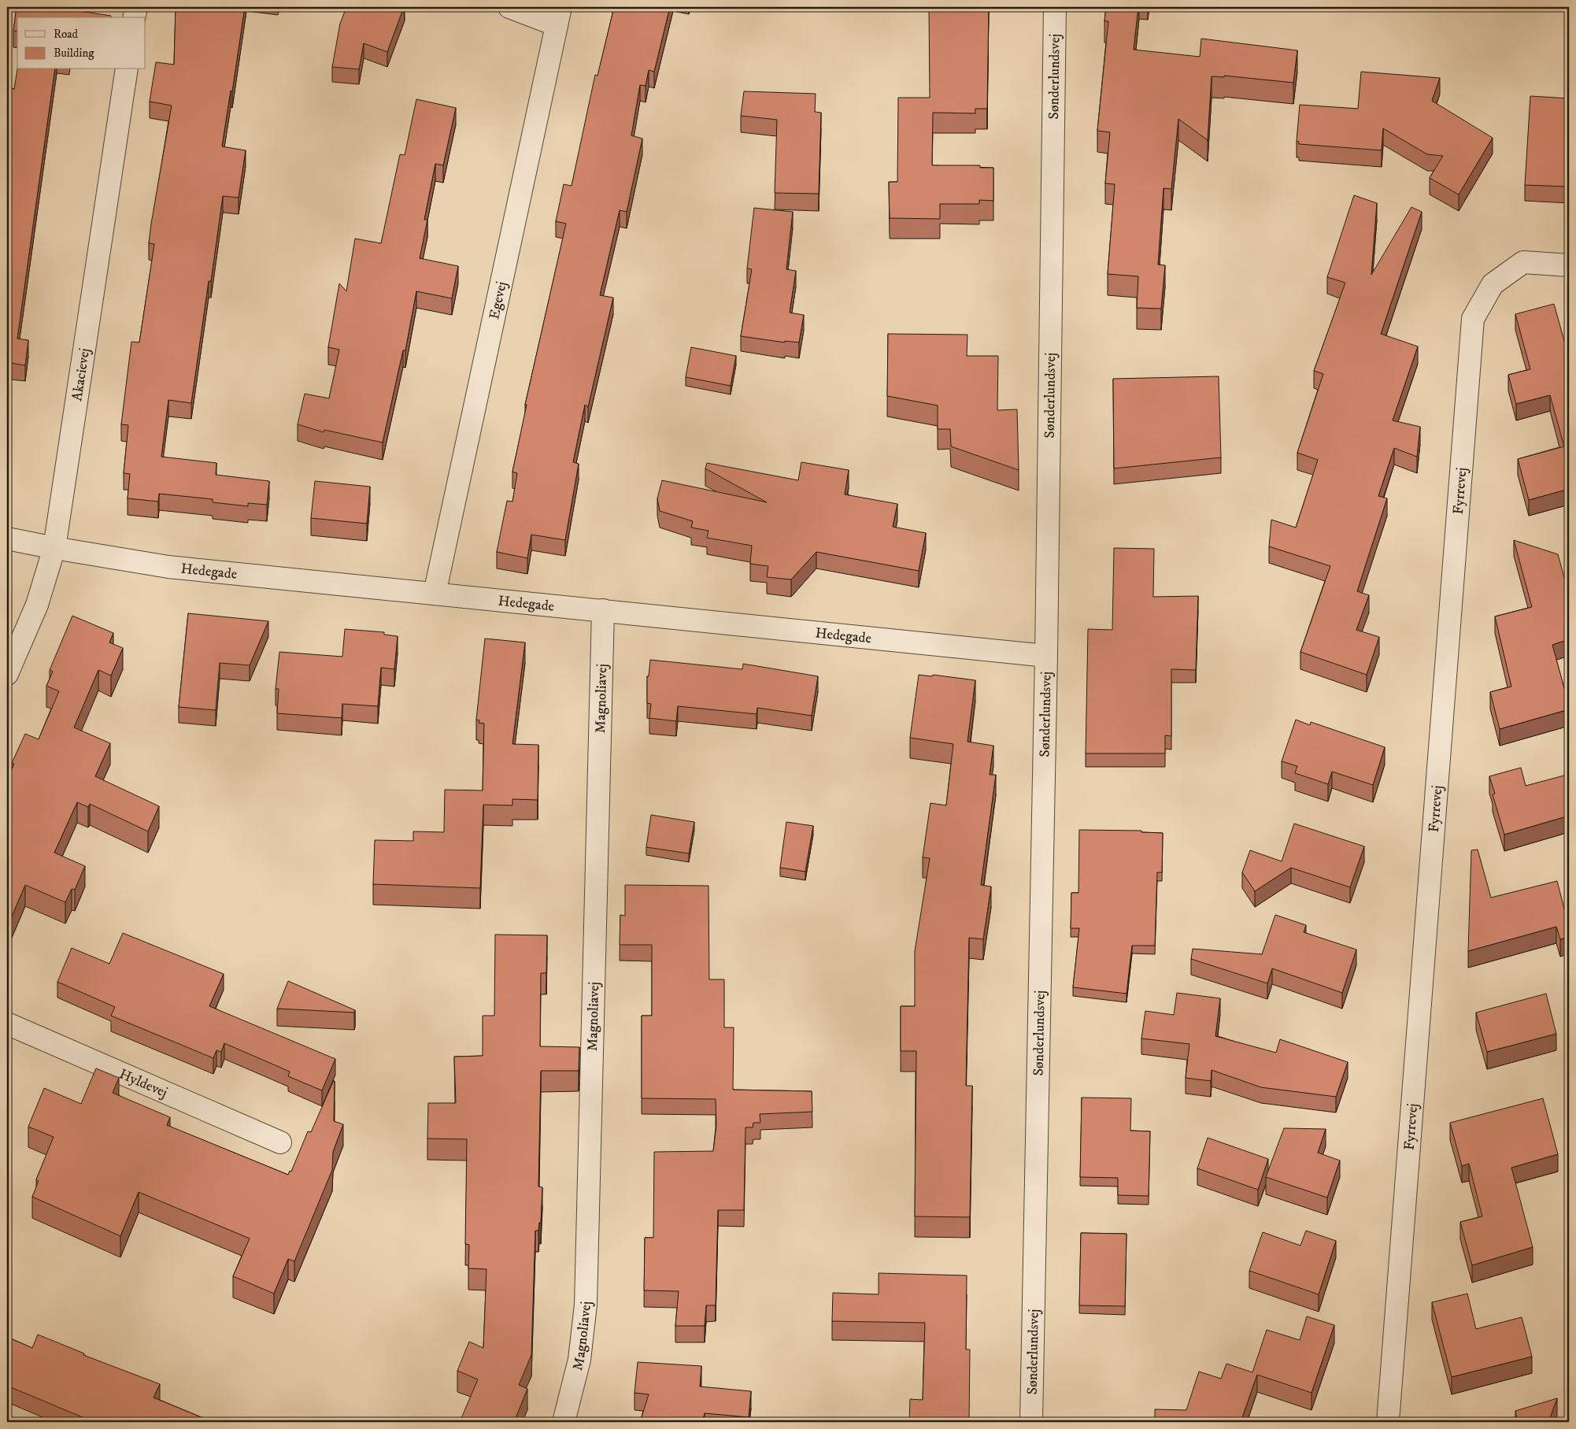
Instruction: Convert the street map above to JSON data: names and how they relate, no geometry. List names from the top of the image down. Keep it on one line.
{"streets":{"street":["Sønderlundsvej","Egevej","Akacievej","Fyrrevej","Hedegade","Magnoliavej","Hyldevej"]},"crossings":[["Sønderlundsvej","Hedegade"],["Egevej","Hedegade"],["Akacievej","Hedegade"],["Hedegade","Magnoliavej"]],"legend":["Road","Building"]}
